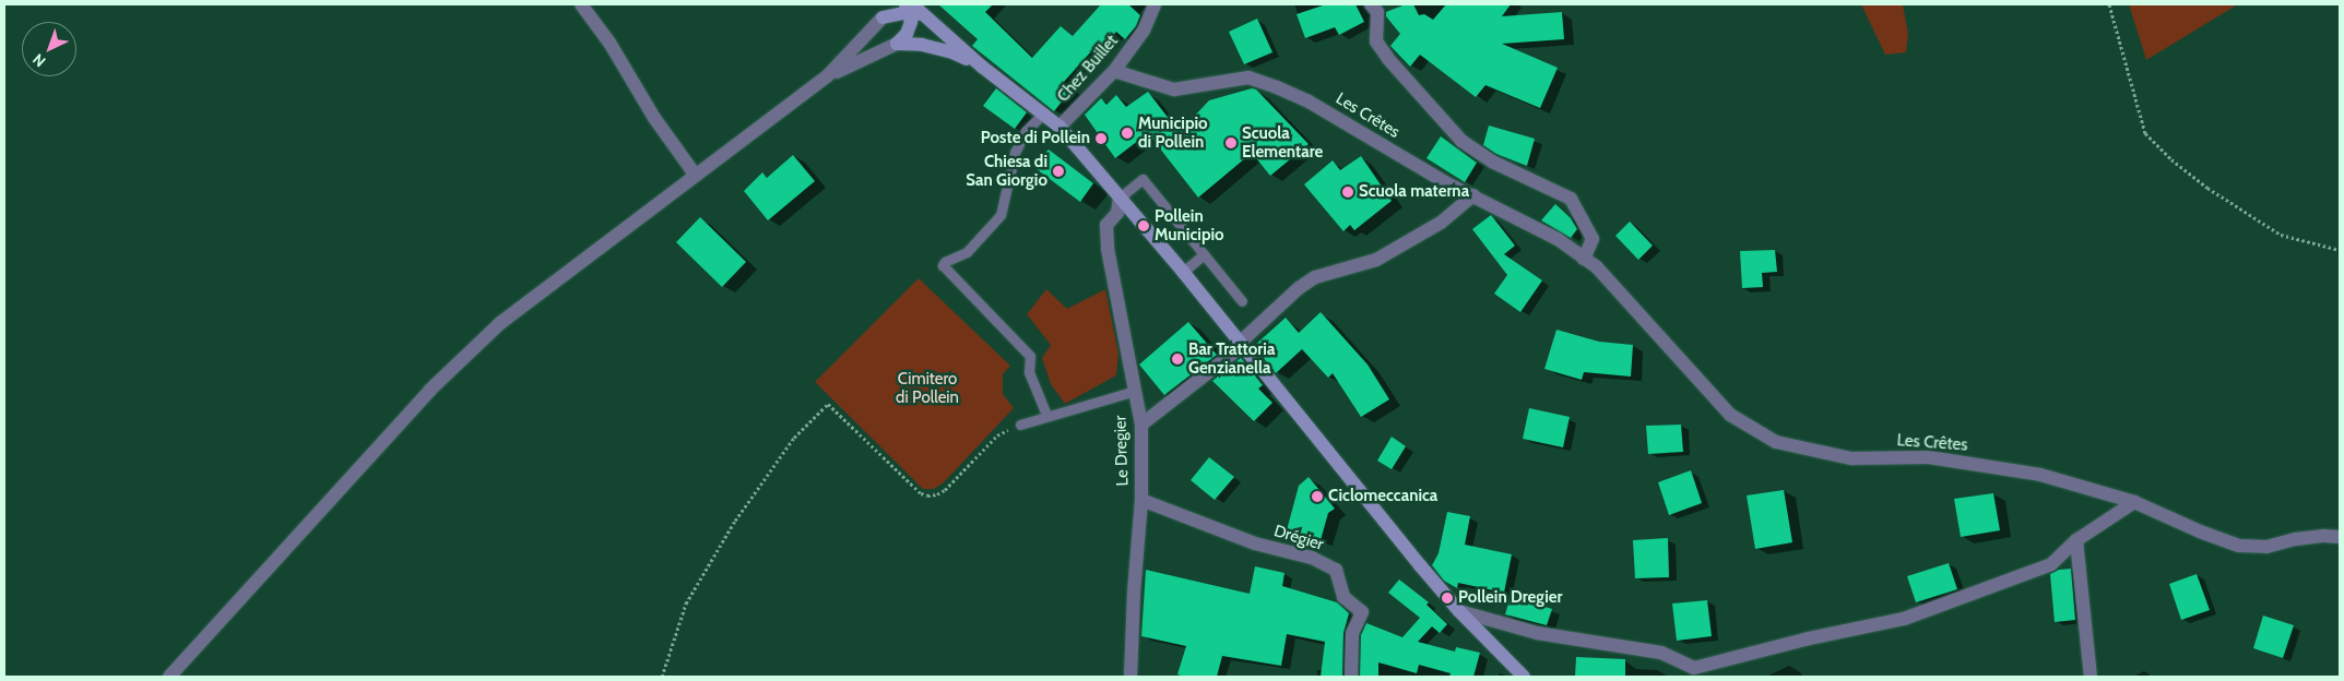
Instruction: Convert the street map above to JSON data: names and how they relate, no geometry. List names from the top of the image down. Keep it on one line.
{"streets":{"street":["Chez Buillet","Les Crêtes","Le Dregier","Drégier"]},"crossings":[["Chez Buillet","Les Crêtes"],["Le Dregier","Drégier"]],"parks":["Cimitero di Pollein"],"places":["Municipio di Pollein","Poste di Pollein","Scuola Elementare","Chiesa di San Giorgio","Scuola materna","Pollein Municipio","Bar Trattoria Genzianella","Ciclomeccanica","Pollein Dregier"],"north":"bottom left"}
